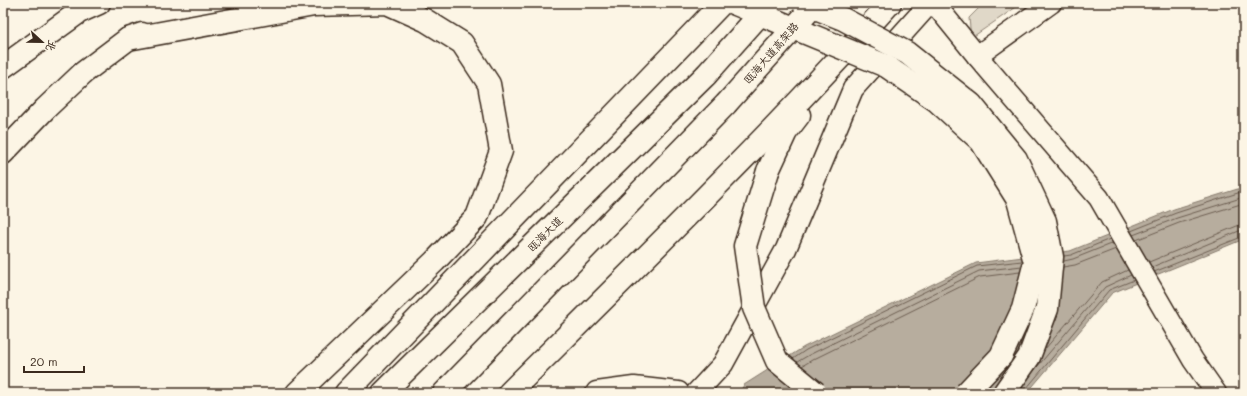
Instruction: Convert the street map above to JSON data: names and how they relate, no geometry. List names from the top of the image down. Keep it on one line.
{"streets":{"main road":["瓯海大道高架路","瓯海大道"]},"scale_bar":"20 m","north":"right"}
